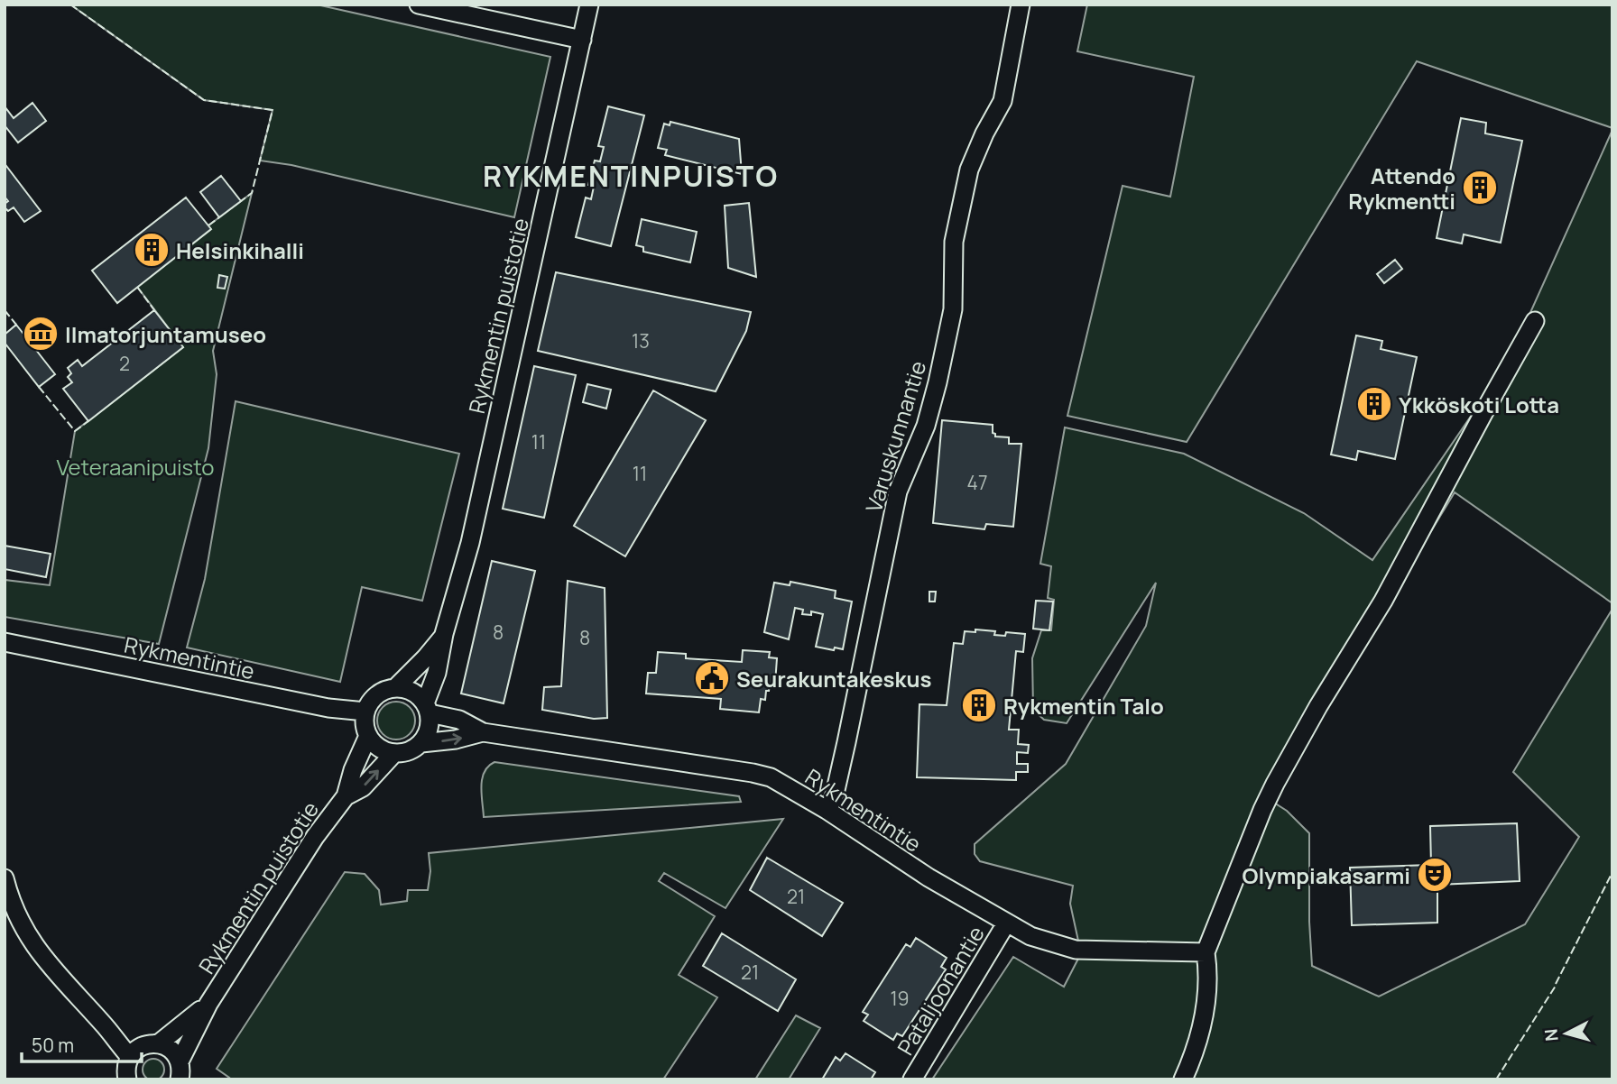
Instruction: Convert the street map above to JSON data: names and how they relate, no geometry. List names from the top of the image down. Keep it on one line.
{"streets":{"street":["Rykmentin puistotie","Varuskunnantie","Rykmentintie","Pataljoonantie"]},"crossings":[["Rykmentin puistotie","Rykmentintie"],["Varuskunnantie","Rykmentintie"],["Rykmentintie","Pataljoonantie"]],"districts":["RYKMENTINPUISTO"],"parks":["Veteraanipuisto"],"places":{"building":["Attendo Rykmentti","Helsinkihalli","Ykköskoti Lotta","Rykmentin Talo"],"museum":["Ilmatorjuntamuseo"],"public building":["Seurakuntakeskus"],"theatre":["Olympiakasarmi"]},"house_numbers":["13","2","11","11","47","8","8","21","21","19"],"scale_bar":"50 m","north":"left"}
